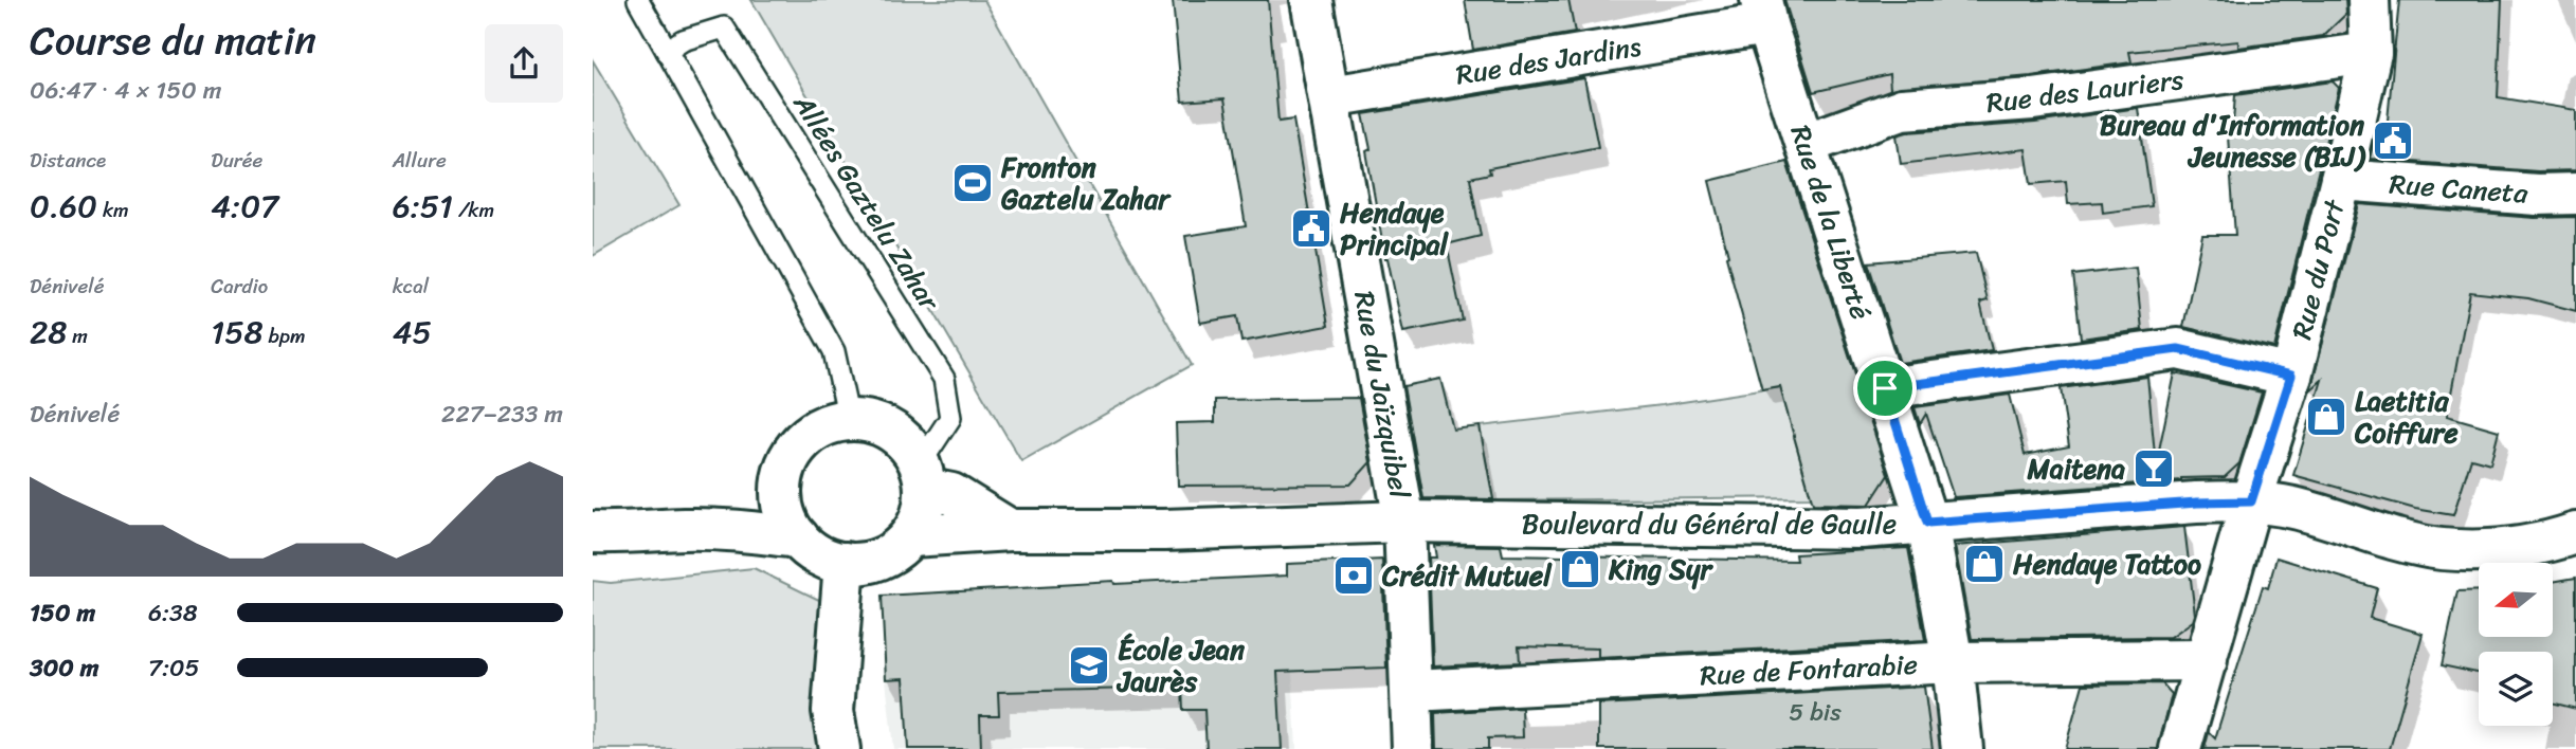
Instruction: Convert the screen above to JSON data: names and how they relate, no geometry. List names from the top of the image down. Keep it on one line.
{"streets":{"street":["Rue des Jardins","Rue des Lauriers","Rue Caneta","Rue de la Liberté","Rue du Port","Rue du Jaïzquibel","Boulevard du Général de Gaulle","Rue de Fontarabie"],"lane":["Allées Gaztelu Zahar"]},"crossings":[["Rue des Jardins","Rue de la Liberté"],["Rue des Jardins","Rue du Jaïzquibel"],["Rue des Lauriers","Rue de la Liberté"],["Rue des Lauriers","Rue du Port"],["Rue Caneta","Rue du Port"],["Allées Gaztelu Zahar","Boulevard du Général de Gaulle"],["Rue de la Liberté","Boulevard du Général de Gaulle"],["Rue de la Liberté","Rue de Fontarabie"],["Rue du Port","Boulevard du Général de Gaulle"],["Rue du Port","Rue de Fontarabie"],["Rue du Jaïzquibel","Boulevard du Général de Gaulle"],["Rue du Jaïzquibel","Rue de Fontarabie"]],"places":{"public building":["Bureau d'Information Jeunesse (BIJ)","Hendaye Principal"],"sports":["Fronton Gaztelu Zahar"],"shop":["Laetitia Coiffure","Hendaye Tattoo","King Syr"],"bar":["Maitena"],"bank":["Crédit Mutuel"],"school or university":["École Jean Jaurès"]},"house_numbers":["5 bis"],"north":"left","page":{"heading":["Course du matin","06:47 · 4 × 150 m"],"stats":[["Distance","0.60 km"],["Durée","4:07"],["Allure","6:51 /km"],["Dénivelé","28 m"],["Cardio","158 bpm"],["kcal","45"]],"chart":["Dénivelé","227–233 m"],"list":[{"name":"150 m","note":"6:38"},{"name":"300 m","note":"7:05"}]}}
